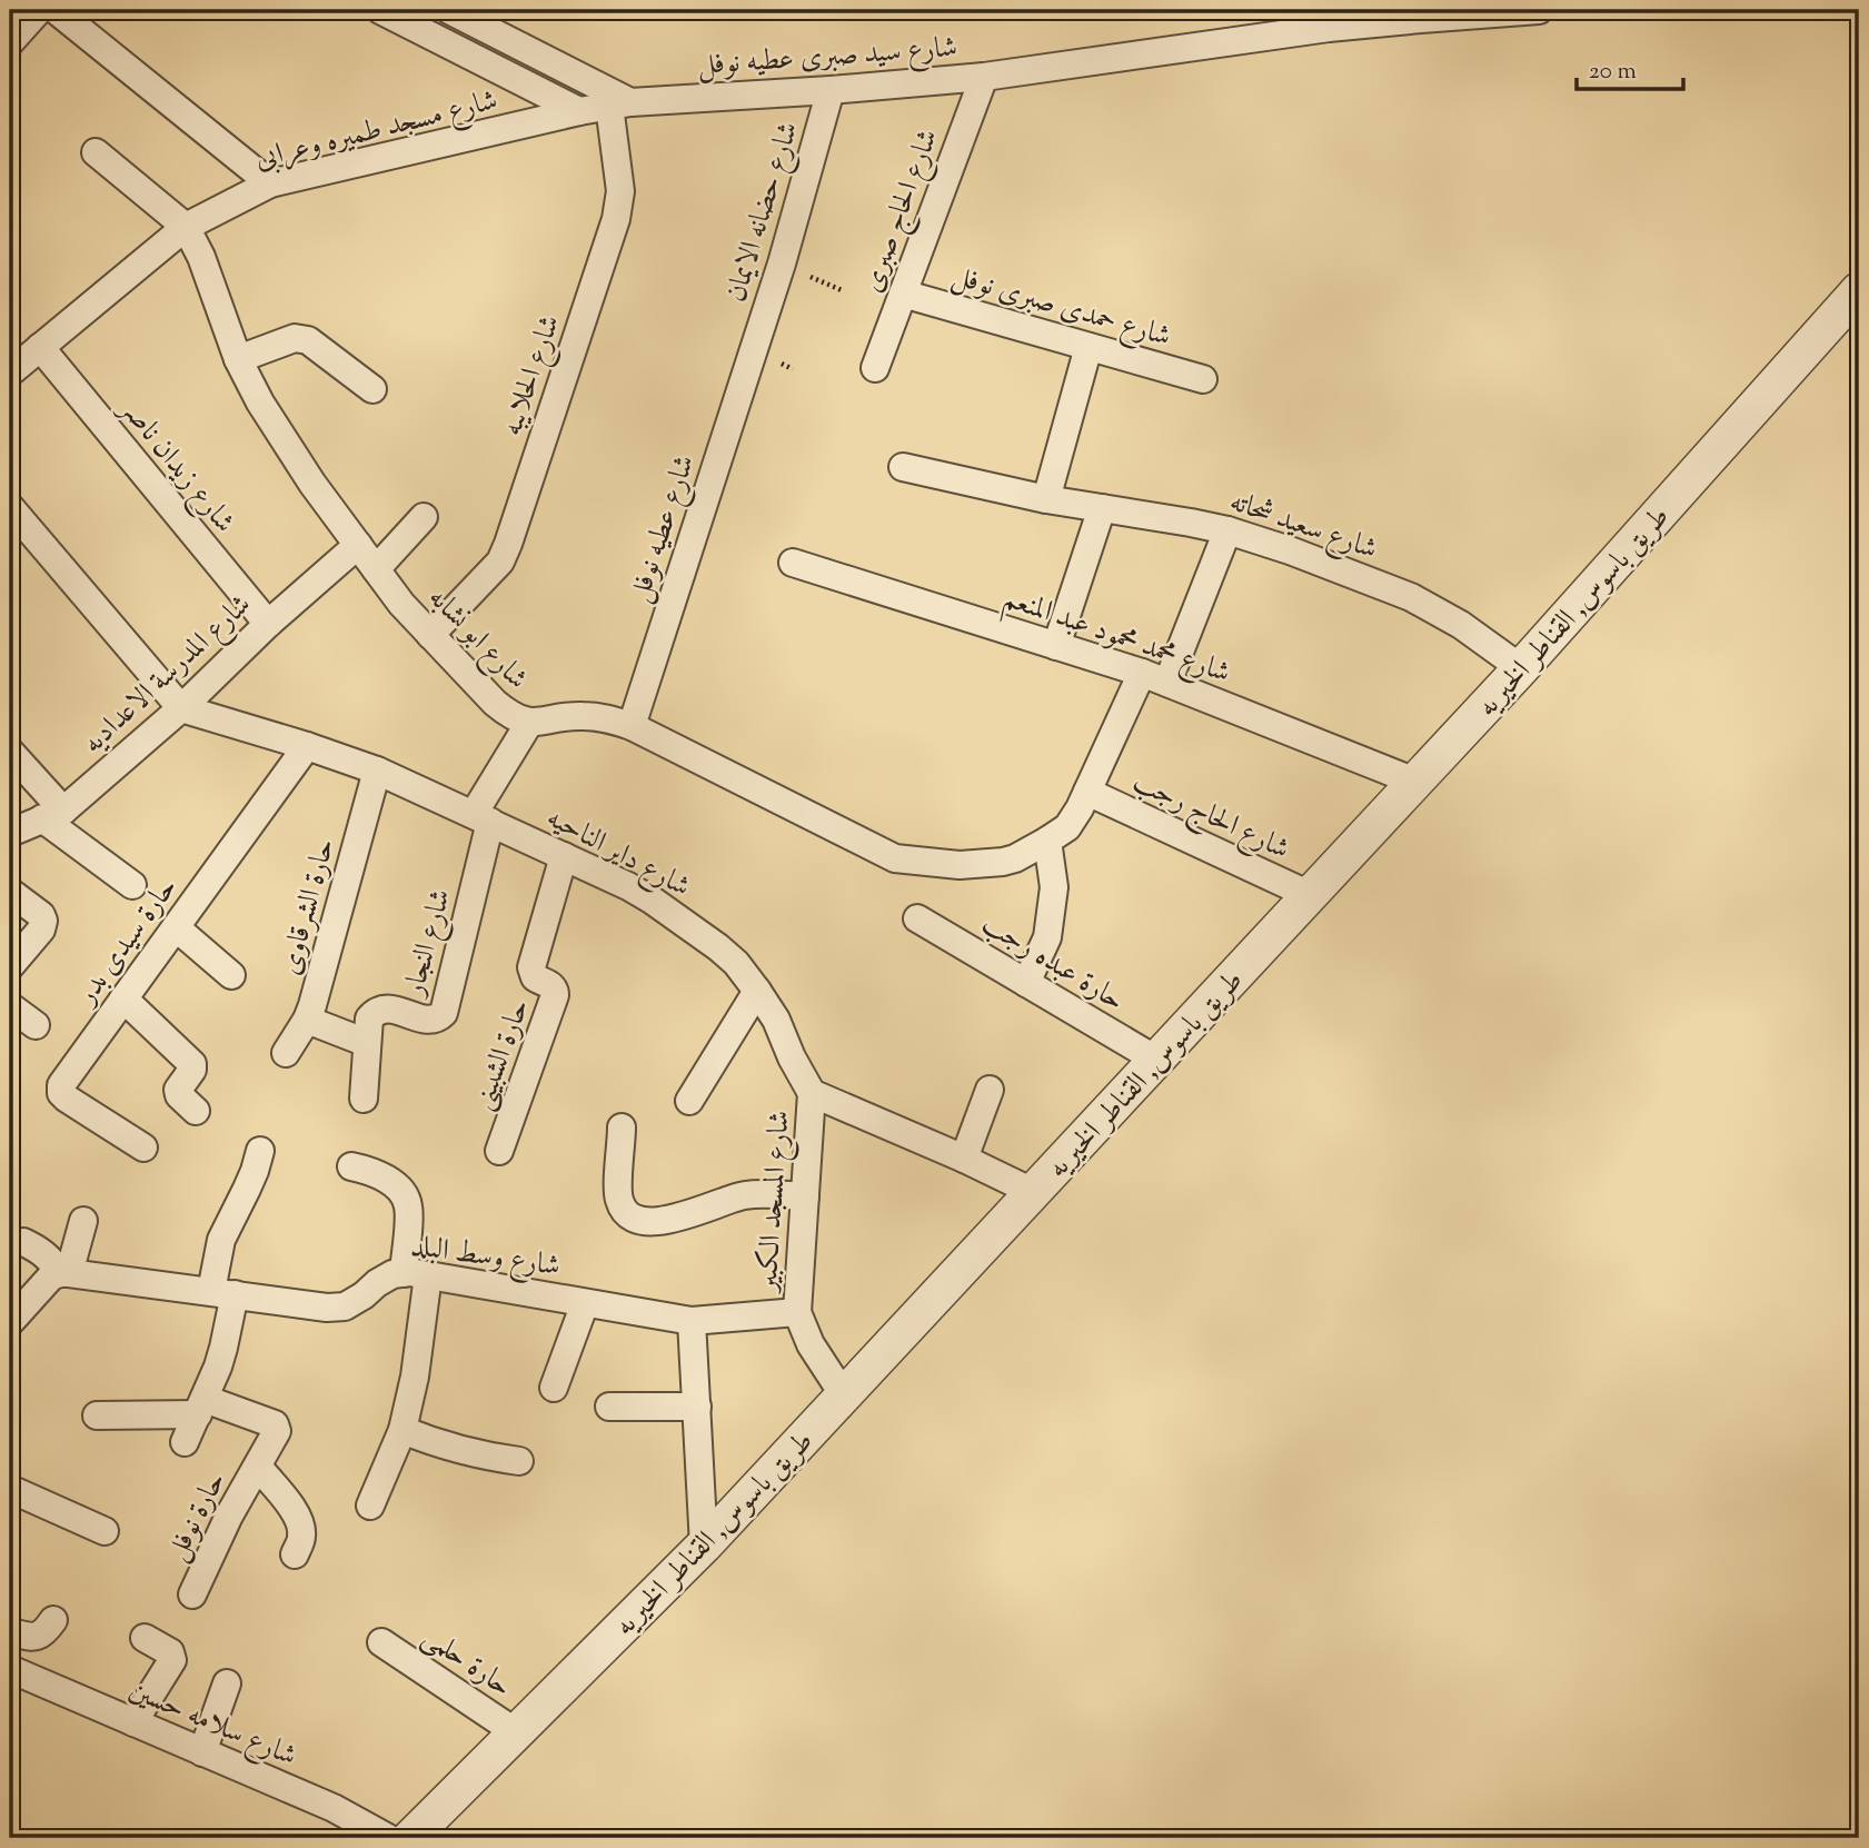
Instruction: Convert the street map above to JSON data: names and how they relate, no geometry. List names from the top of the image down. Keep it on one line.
{"streets":{"street":["شارع سيد صبرى عطيه نوفل","شارع مسجد طميره وعرابى","شارع الحاج صبرى","شارع حضانه الايمان","شارع حمدى صبرى نوفل","شارع الحلايبه","شارع زيدان ناصر","شارع سعيد شحاته","شارع عطيه نوفل","طريق باسوس, القناطر الخيريه","شارع محمد محمود عبد المنعم","شارع ابو نشابه","شارع المدرسة الاعداديه","شارع الحاج رجب","شارع داير الناحيه","حارة الشرقاوى","حارة سيدى بدر","شارع النجار","حارة عبده رجب","حارة الشبينى","شارع المسجد الكبير","شارع وسط البلد","حارة نوفل","حارة حلمى","شارع سلامه حسين"]},"crossings":[["شارع سيد صبرى عطيه نوفل","شارع مسجد طميره وعرابى"],["شارع سيد صبرى عطيه نوفل","شارع الحاج صبرى"],["شارع سيد صبرى عطيه نوفل","شارع حضانه الايمان"],["شارع سيد صبرى عطيه نوفل","شارع الحلايبه"],["شارع مسجد طميره وعرابى","شارع الحلايبه"],["شارع مسجد طميره وعرابى","شارع زيدان ناصر"],["شارع مسجد طميره وعرابى","شارع ابو نشابه"],["شارع الحاج صبرى","شارع حمدى صبرى نوفل"],["شارع حضانه الايمان","شارع عطيه نوفل"],["شارع الحلايبه","شارع ابو نشابه"],["شارع زيدان ناصر","شارع المدرسة الاعداديه"],["شارع سعيد شحاته","طريق باسوس, القناطر الخيريه"],["شارع عطيه نوفل","شارع ابو نشابه"],["طريق باسوس, القناطر الخيريه","شارع محمد محمود عبد المنعم"],["طريق باسوس, القناطر الخيريه","شارع الحاج رجب"],["طريق باسوس, القناطر الخيريه","حارة عبده رجب"],["طريق باسوس, القناطر الخيريه","شارع المسجد الكبير"],["طريق باسوس, القناطر الخيريه","حارة حلمى"],["شارع محمد محمود عبد المنعم","شارع ابو نشابه"],["شارع ابو نشابه","شارع المدرسة الاعداديه"],["شارع ابو نشابه","شارع الحاج رجب"],["شارع المدرسة الاعداديه","شارع داير الناحيه"],["شارع داير الناحيه","حارة الشرقاوى"],["شارع داير الناحيه","حارة سيدى بدر"],["شارع داير الناحيه","شارع النجار"],["شارع داير الناحيه","حارة الشبينى"],["شارع داير الناحيه","شارع المسجد الكبير"],["شارع المسجد الكبير","شارع وسط البلد"]],"scale_bar":"20 m"}
